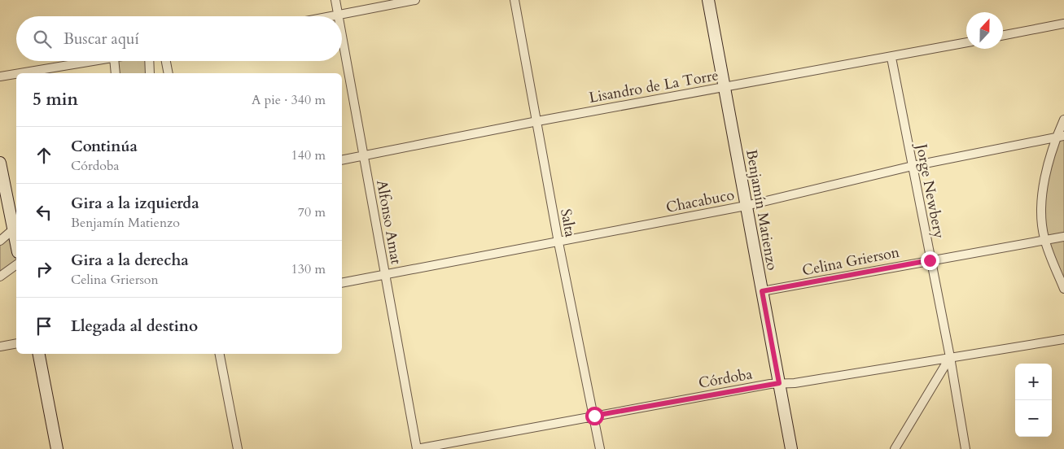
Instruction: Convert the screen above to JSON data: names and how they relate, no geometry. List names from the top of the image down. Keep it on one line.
{"streets":{"street":["Lisandro de La Torre","Jorge Newbery","Chacabuco","Benjamín Matienzo","Alfonso Amat","Salta","Celina Grierson","Córdoba"]},"crossings":[["Lisandro de La Torre","Jorge Newbery"],["Lisandro de La Torre","Benjamín Matienzo"],["Lisandro de La Torre","Alfonso Amat"],["Lisandro de La Torre","Salta"],["Jorge Newbery","Chacabuco"],["Jorge Newbery","Celina Grierson"],["Jorge Newbery","Córdoba"],["Chacabuco","Benjamín Matienzo"],["Chacabuco","Alfonso Amat"],["Chacabuco","Salta"],["Benjamín Matienzo","Celina Grierson"],["Benjamín Matienzo","Córdoba"],["Alfonso Amat","Córdoba"],["Salta","Córdoba"]],"north":"top","page":{"search":"Buscar aquí","heading":["5 min","A pie · 340 m"],"list":[["Continúa","Córdoba","140 m"],["Gira a la izquierda","Benjamín Matienzo","70 m"],["Gira a la derecha","Celina Grierson","130 m"],"Llegada al destino"],"map_buttons":["+","−"]}}
